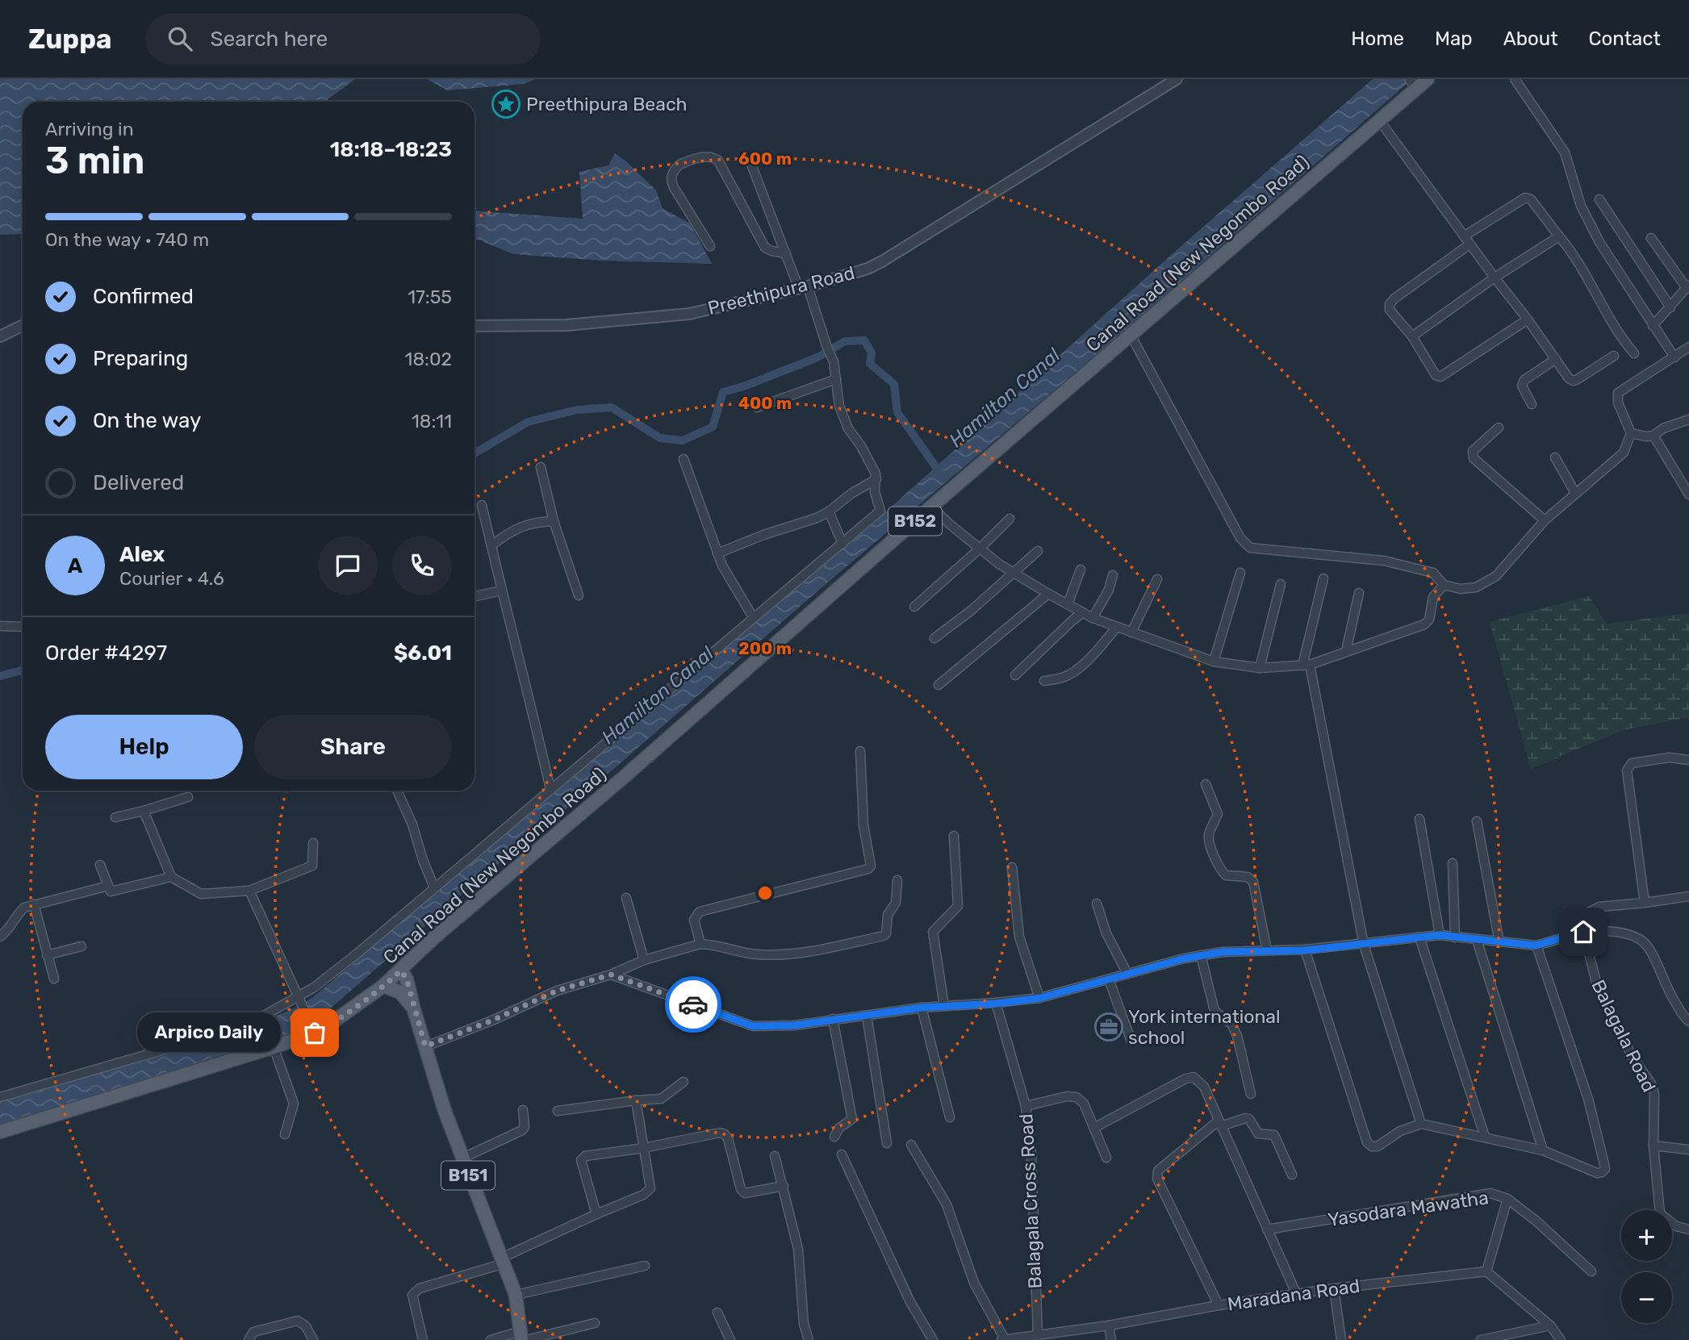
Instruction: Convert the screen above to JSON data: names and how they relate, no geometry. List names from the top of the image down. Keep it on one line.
{"streets":{"main road":["Canal Road (New Negombo Road)","B152","B151"],"street":["Preethipura Road","Balagala Road","Balagala Cross Road","Yasodara Mawatha","Maradana Road"]},"crossings":[["Canal Road (New Negombo Road)","B151"],["Balagala Cross Road","Maradana Road"],["Yasodara Mawatha","Maradana Road"]],"water":["Hamilton Canal"],"places":{"place":["Preethipura Beach"],"office":["York international school"],"other":["Arpico Daily"]},"page":{"header":"Zuppa","search":"Search here","nav":["Home","Map","About","Contact"],"heading":["3 min","Arriving in","18:18–18:23"],"panel":["Alex","Courier · 4.6","Order #4297","$6.01"],"bar":"On the way · 740 m","list":[["Confirmed","17:55"],["Preparing","18:02"],["On the way","18:11"],"Delivered"],"round":"A","buttons":["Help","Share"],"bubble":"Arpico Daily","map_buttons":["+","−"]},"rings":["600 m","400 m","200 m"]}
